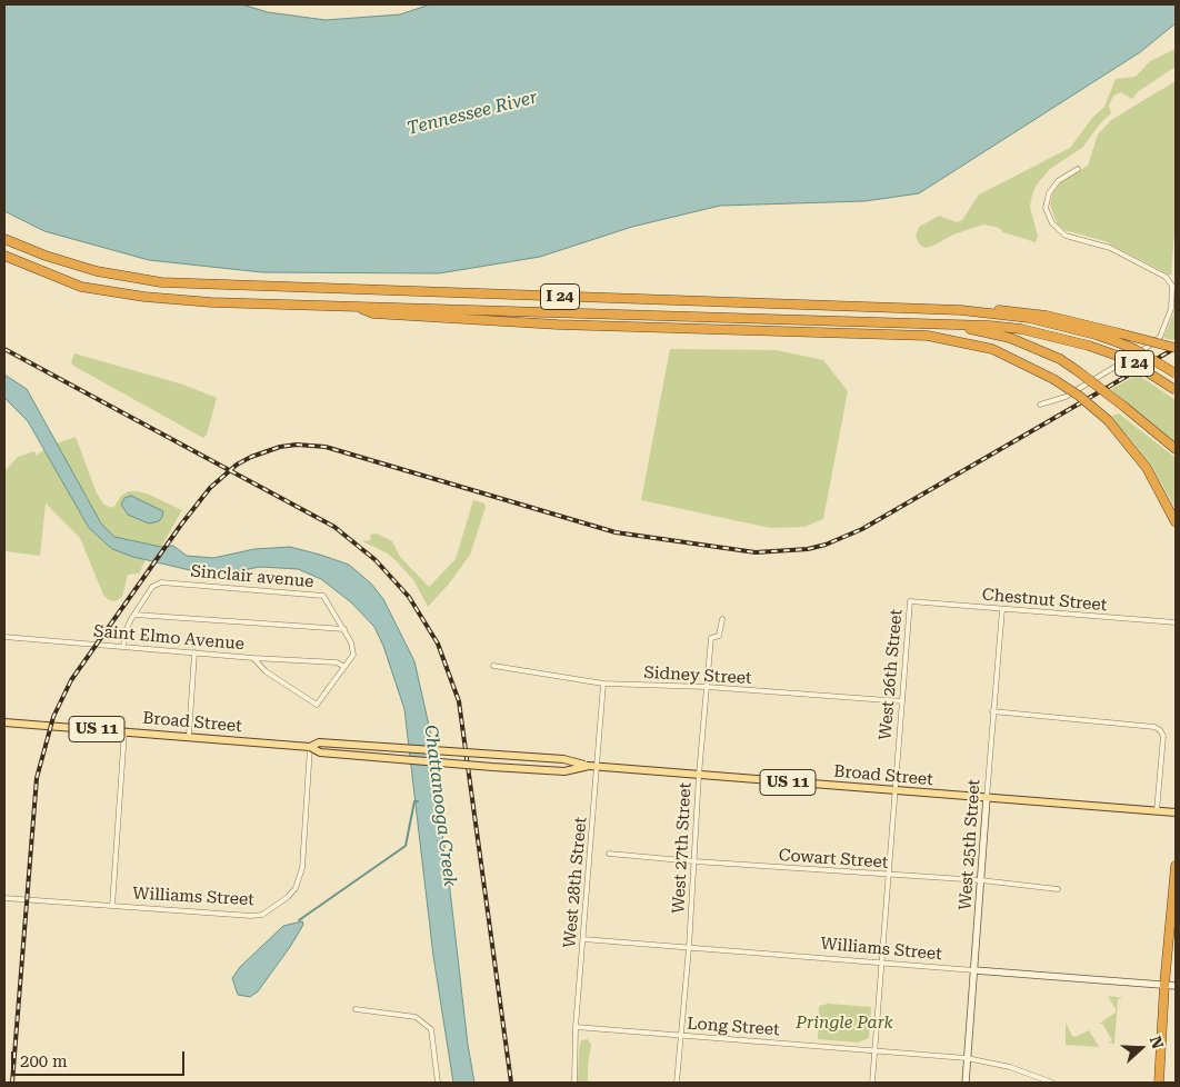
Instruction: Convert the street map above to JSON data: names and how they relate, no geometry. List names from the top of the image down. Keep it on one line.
{"streets":{"highway":["I 24"],"main road":["Broad Street","US 11"],"street":["Sinclair avenue","Chestnut Street","Saint Elmo Avenue","West 26th Street","Sidney Street","West 25th Street","West 27th Street","Cowart Street","West 28th Street","Williams Street","Long Street"]},"crossings":[["Sinclair avenue","Saint Elmo Avenue"],["Chestnut Street","West 26th Street"],["Chestnut Street","West 25th Street"],["West 26th Street","Sidney Street"],["West 26th Street","Broad Street"],["West 26th Street","Cowart Street"],["West 26th Street","Williams Street"],["West 26th Street","Long Street"],["Sidney Street","West 27th Street"],["Sidney Street","West 28th Street"],["Broad Street","West 25th Street"],["Broad Street","West 27th Street"],["Broad Street","West 28th Street"],["Broad Street","Williams Street"],["West 25th Street","Cowart Street"],["West 25th Street","Williams Street"],["West 25th Street","Long Street"],["West 27th Street","Cowart Street"],["West 27th Street","Williams Street"],["West 27th Street","Long Street"],["West 28th Street","Williams Street"],["West 28th Street","Long Street"]],"water":["Tennessee River","Chattanooga Creek"],"parks":["Pringle Park"],"scale_bar":"200 m","north":"right"}
